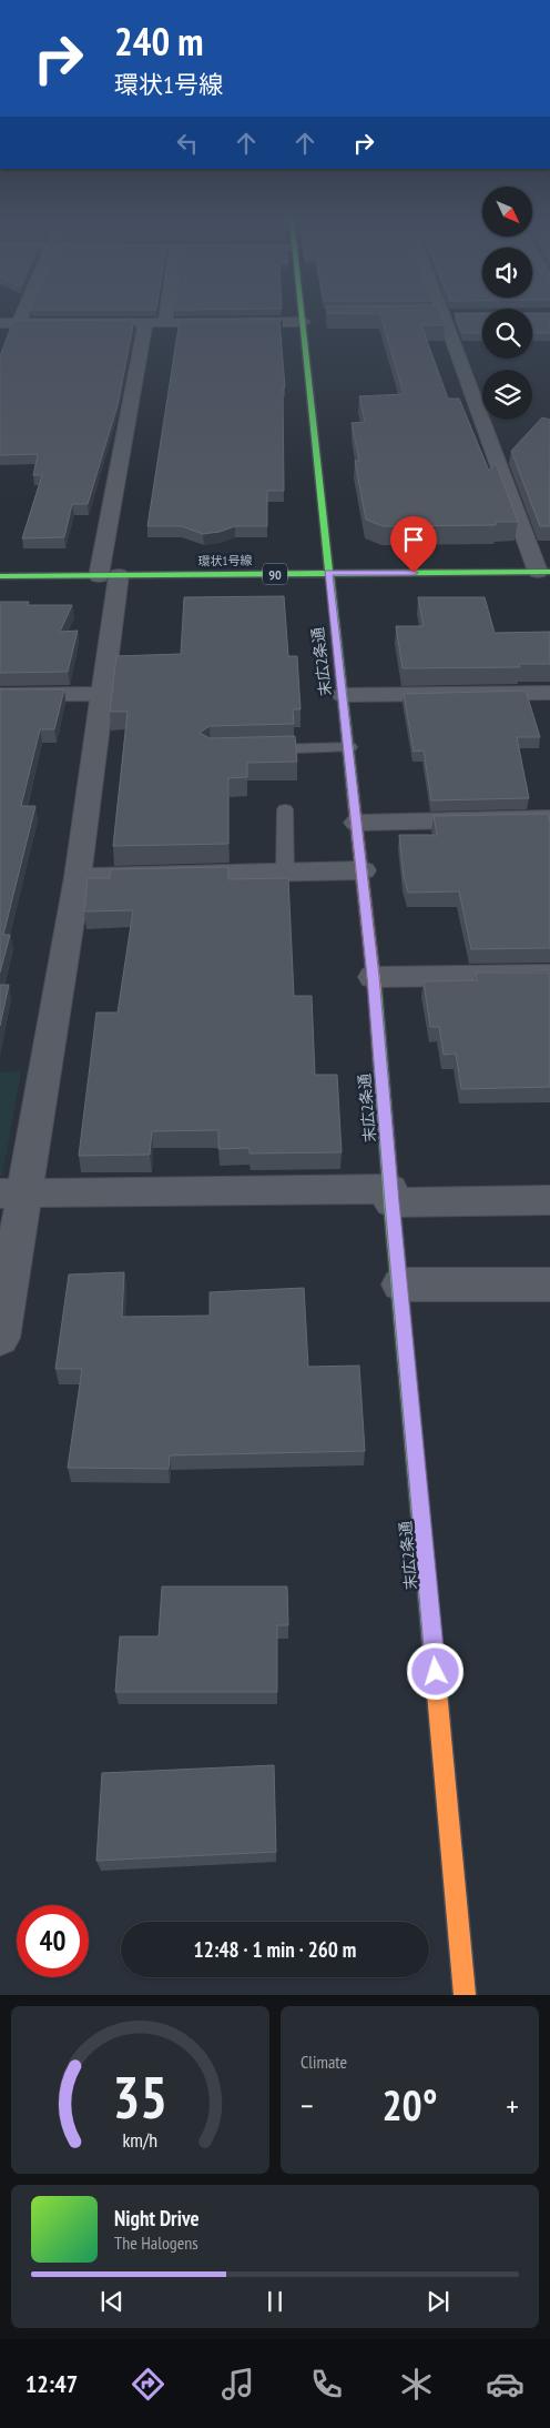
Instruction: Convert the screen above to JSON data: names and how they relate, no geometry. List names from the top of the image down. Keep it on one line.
{"streets":{"street":["環状1号線","90","末広2条通"]},"crossings":[["環状1号線","末広2条通"]],"north":"bottom right","page":{"turn":["240 m","環状1号線"],"limit":"40","trip":"12:48 · 1 min · 260 m","tile":"Climate","heat":["−","20°","+"],"song":["Night Drive","The Halogens"],"tabs":"12:47","gauge":["35","km/h"]}}
